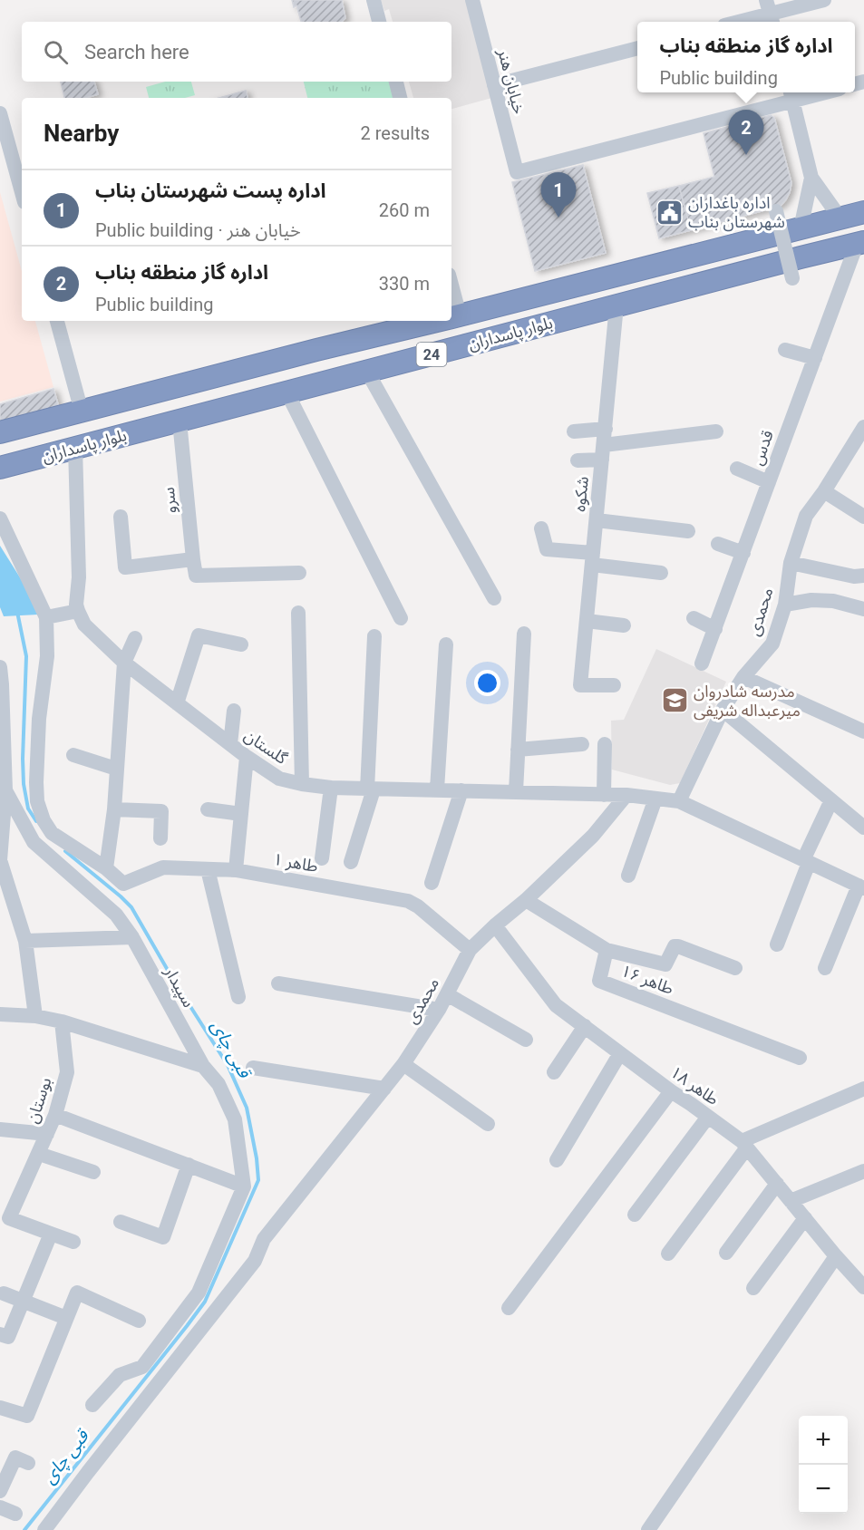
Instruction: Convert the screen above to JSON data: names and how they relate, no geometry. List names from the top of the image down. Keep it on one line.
{"streets":{"highway":["بلوار پاسداران","24"],"street":["خیابان هنر","قدس","شکوه","سرو","محمدی","گلستان","طاهر ۱","طاهر ۱۶","سپیدار","طاهر ۱۸","بوستان"]},"crossings":[["بلوار پاسداران","قدس"],["بلوار پاسداران","شکوه"],["بلوار پاسداران","سرو"],["محمدی","گلستان"],["محمدی","طاهر ۱"],["محمدی","طاهر ۱۶"],["محمدی","طاهر ۱۸"]],"water":["قبی چای"],"places":{"public building":["اداره باغداران شهرستان بناب"],"school or university":["مدرسه شادروان میرعبداله شریفی"]},"page":{"popup":["اداره گاز منطقه بناب","Public building"],"search":"Search here","heading":["Nearby","2 results"],"pins":["2","1"],"list":[{"mark":"1","name":"اداره پست شهرستان بناب","note":"Public building · خیابان هنر","value":"260 m"},{"mark":"2","name":"اداره گاز منطقه بناب","note":"Public building","value":"330 m"}],"map_buttons":["+","−"]}}
